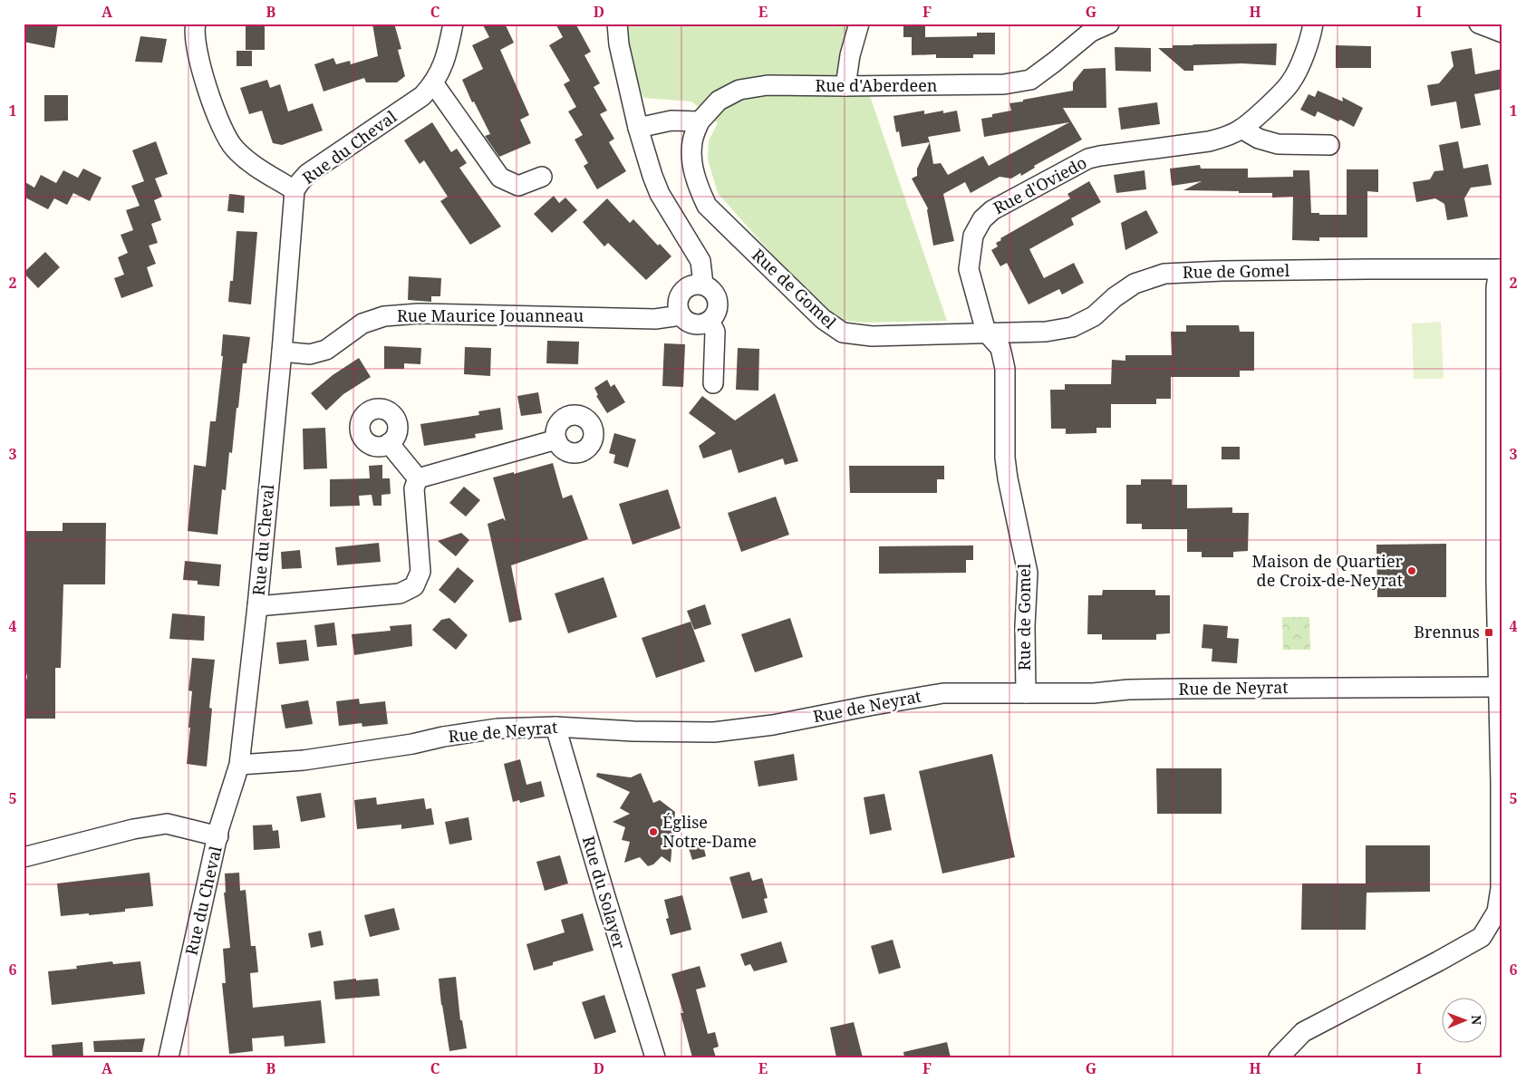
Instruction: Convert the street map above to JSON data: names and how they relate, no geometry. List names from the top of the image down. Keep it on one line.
{"streets":{"street":["Rue d'Aberdeen","Rue du Cheval","Rue d'Oviedo","Rue de Gomel","Rue Maurice Jouanneau","Rue de Neyrat","Rue du Solayer"]},"crossings":[["Rue d'Aberdeen","Rue de Gomel"],["Rue du Cheval","Rue Maurice Jouanneau"],["Rue du Cheval","Rue de Neyrat"],["Rue d'Oviedo","Rue de Gomel"],["Rue de Gomel","Rue de Neyrat"],["Rue de Neyrat","Rue du Solayer"]],"places":{"other":["Maison de Quartier de Croix-de-Neyrat","Église Notre-Dame"],"transit":["Brennus"]},"north":"right","grid":{"columns":["A","B","C","D","E","F","G","H","I"],"rows":["1","2","3","4","5","6"]}}
